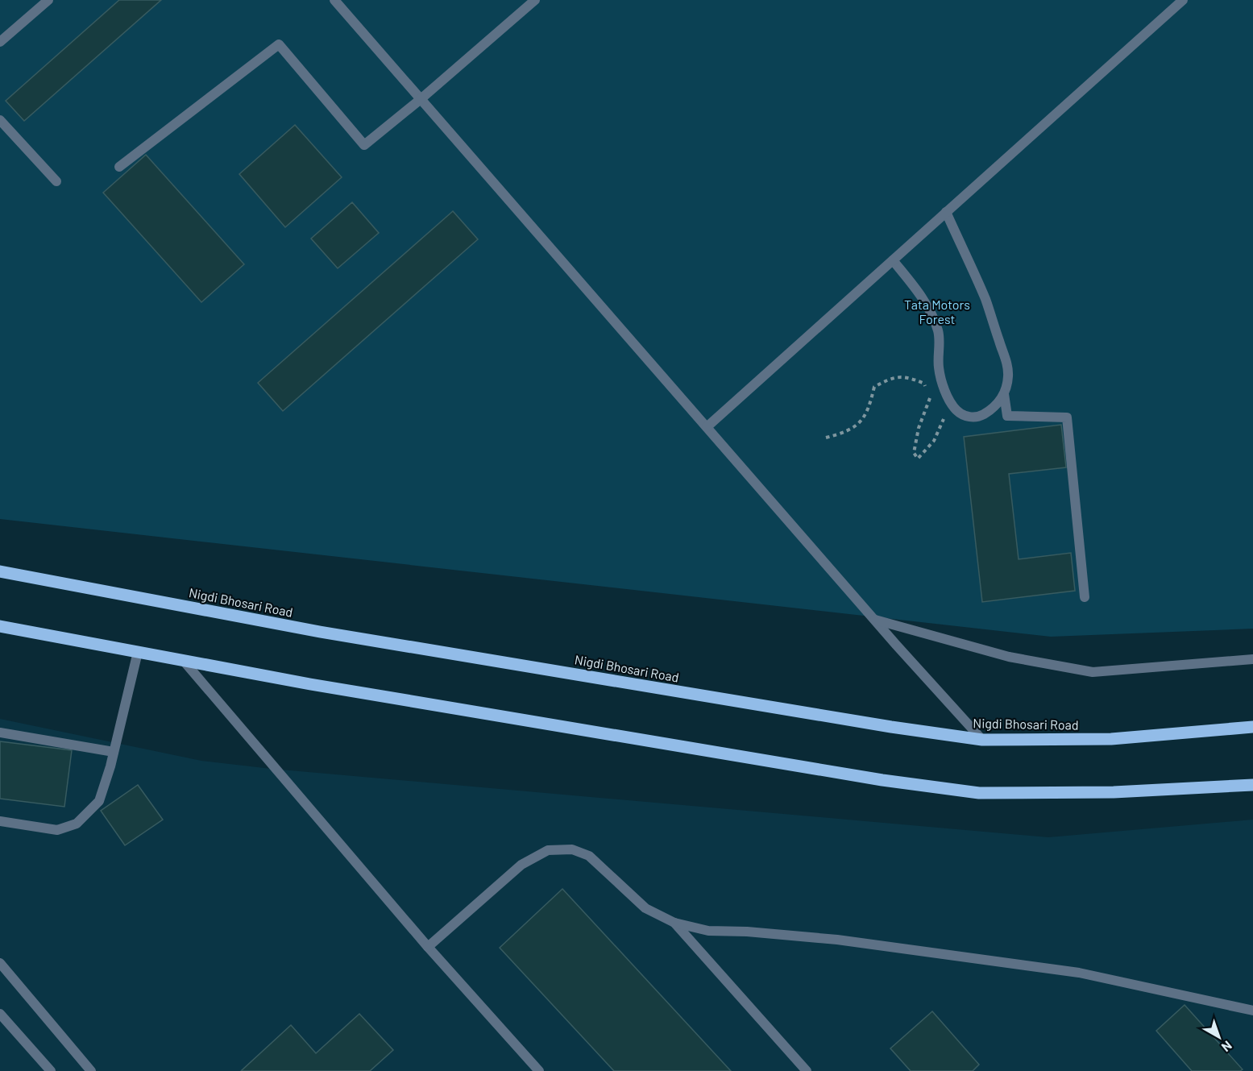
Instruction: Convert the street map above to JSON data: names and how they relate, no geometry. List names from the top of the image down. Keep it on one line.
{"streets":{"main road":["Nigdi Bhosari Road"]},"parks":["Tata Motors Forest"],"north":"bottom right"}
